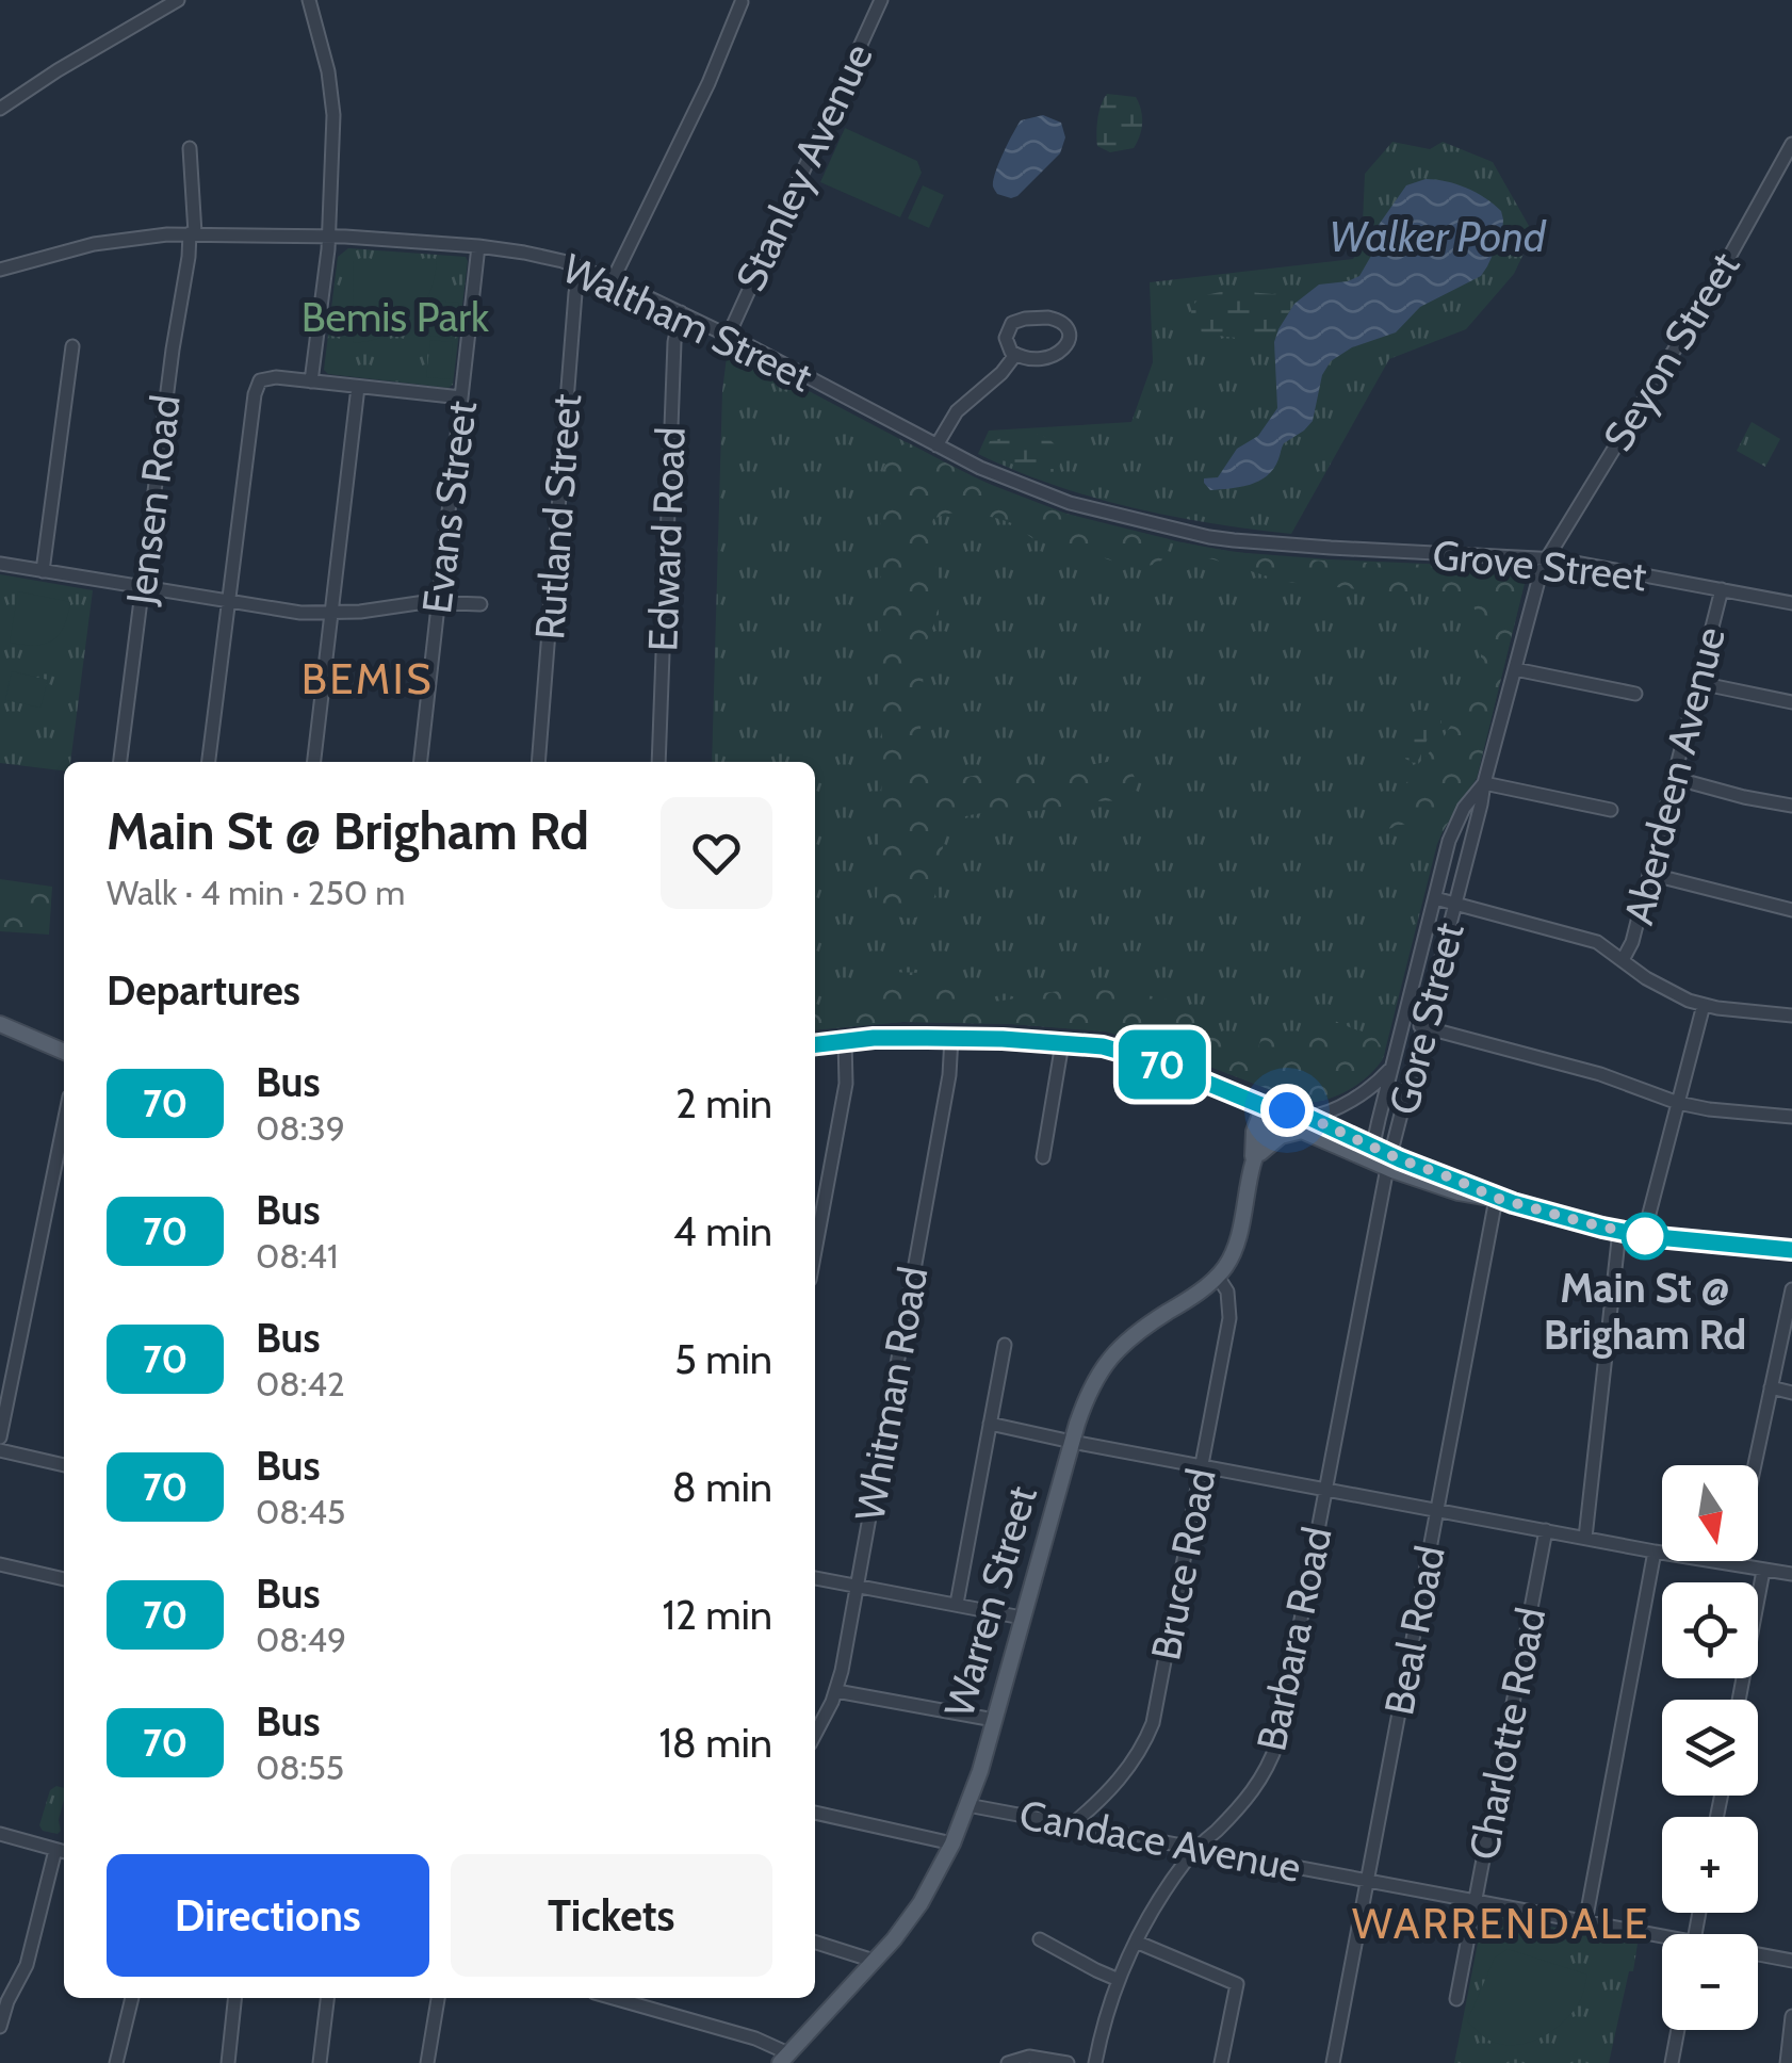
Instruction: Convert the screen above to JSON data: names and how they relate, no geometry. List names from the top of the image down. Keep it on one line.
{"streets":{"main road":["Warren Street"],"street":["Stanley Avenue","Waltham Street","Seyon Street","Jensen Road","Evans Street","Rutland Street","Edward Road","Grove Street","Aberdeen Avenue","Gore Street","Whitman Road","Bruce Road","Beal Road","Barbara Road","Charlotte Road","Candace Avenue"]},"crossings":[["Stanley Avenue","Waltham Street"],["Waltham Street","Jensen Road"],["Waltham Street","Evans Street"],["Waltham Street","Rutland Street"],["Waltham Street","Edward Road"],["Waltham Street","Grove Street"],["Seyon Street","Grove Street"],["Seyon Street","Gore Street"],["Grove Street","Aberdeen Avenue"],["Grove Street","Gore Street"],["Gore Street","Barbara Road"],["Bruce Road","Warren Street"],["Bruce Road","Candace Avenue"],["Warren Street","Candace Avenue"],["Beal Road","Candace Avenue"],["Barbara Road","Candace Avenue"],["Charlotte Road","Candace Avenue"]],"districts":["BEMIS","WARRENDALE"],"water":["Walker Pond"],"parks":["Bemis Park"],"places":["Main St @ Brigham Rd"],"lines":["bus line 70"],"north":"bottom","page":{"on_map":"70","heading":[["Main St @ Brigham Rd","Walk · 4 min · 250 m"],"Departures"],"list":[{"mark":"70","name":"Bus","note":"08:39","value":"2 min"},{"mark":"70","name":"Bus","note":"08:41","value":"4 min"},{"mark":"70","name":"Bus","note":"08:42","value":"5 min"},{"mark":"70","name":"Bus","note":"08:45","value":"8 min"},{"mark":"70","name":"Bus","note":"08:49","value":"12 min"},{"mark":"70","name":"Bus","note":"08:55","value":"18 min"}],"map_buttons":["+","−"],"buttons":["Directions","Tickets"]}}
